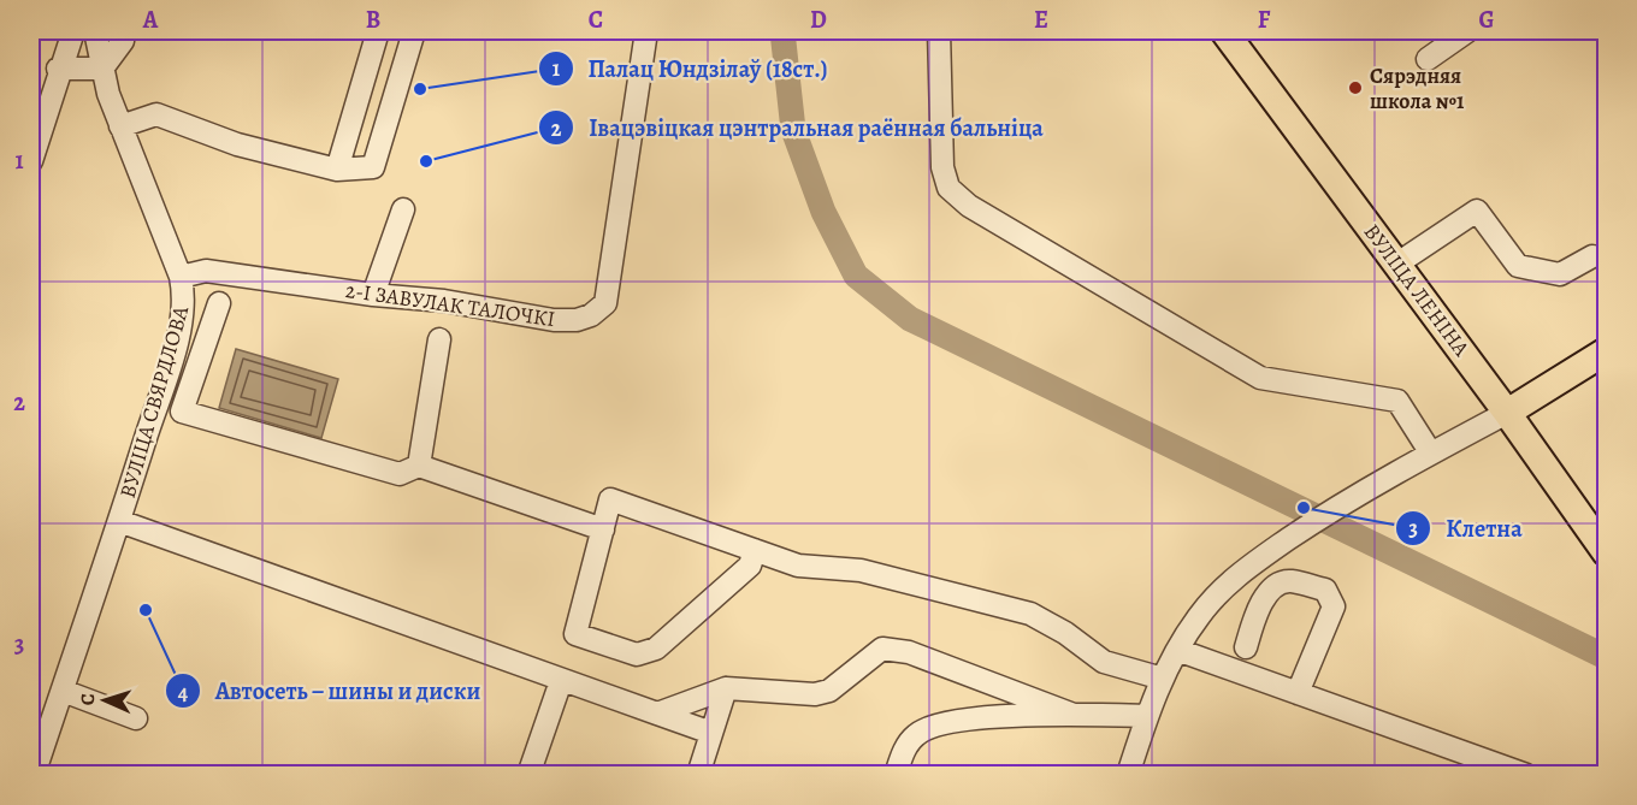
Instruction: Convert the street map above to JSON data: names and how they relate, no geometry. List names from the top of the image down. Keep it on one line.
{"streets":{"main road":["ВУЛІЦА ЛЕНІНА"],"street":["2-І ЗАВУЛАК ТАЛОЧКІ","ВУЛІЦА СВЯРДЛОВА"]},"crossings":[["2-І ЗАВУЛАК ТАЛОЧКІ","ВУЛІЦА СВЯРДЛОВА"]],"places":["Сярэдняя школа №1","Палац Юндзілаў (18ст.)","Івацэвіцкая цэнтральная раённая бальніца","Клетна","Автосеть – шины и диски"],"north":"left","grid":{"columns":["A","B","C","D","E","F","G"],"rows":["1","2","3"]}}
